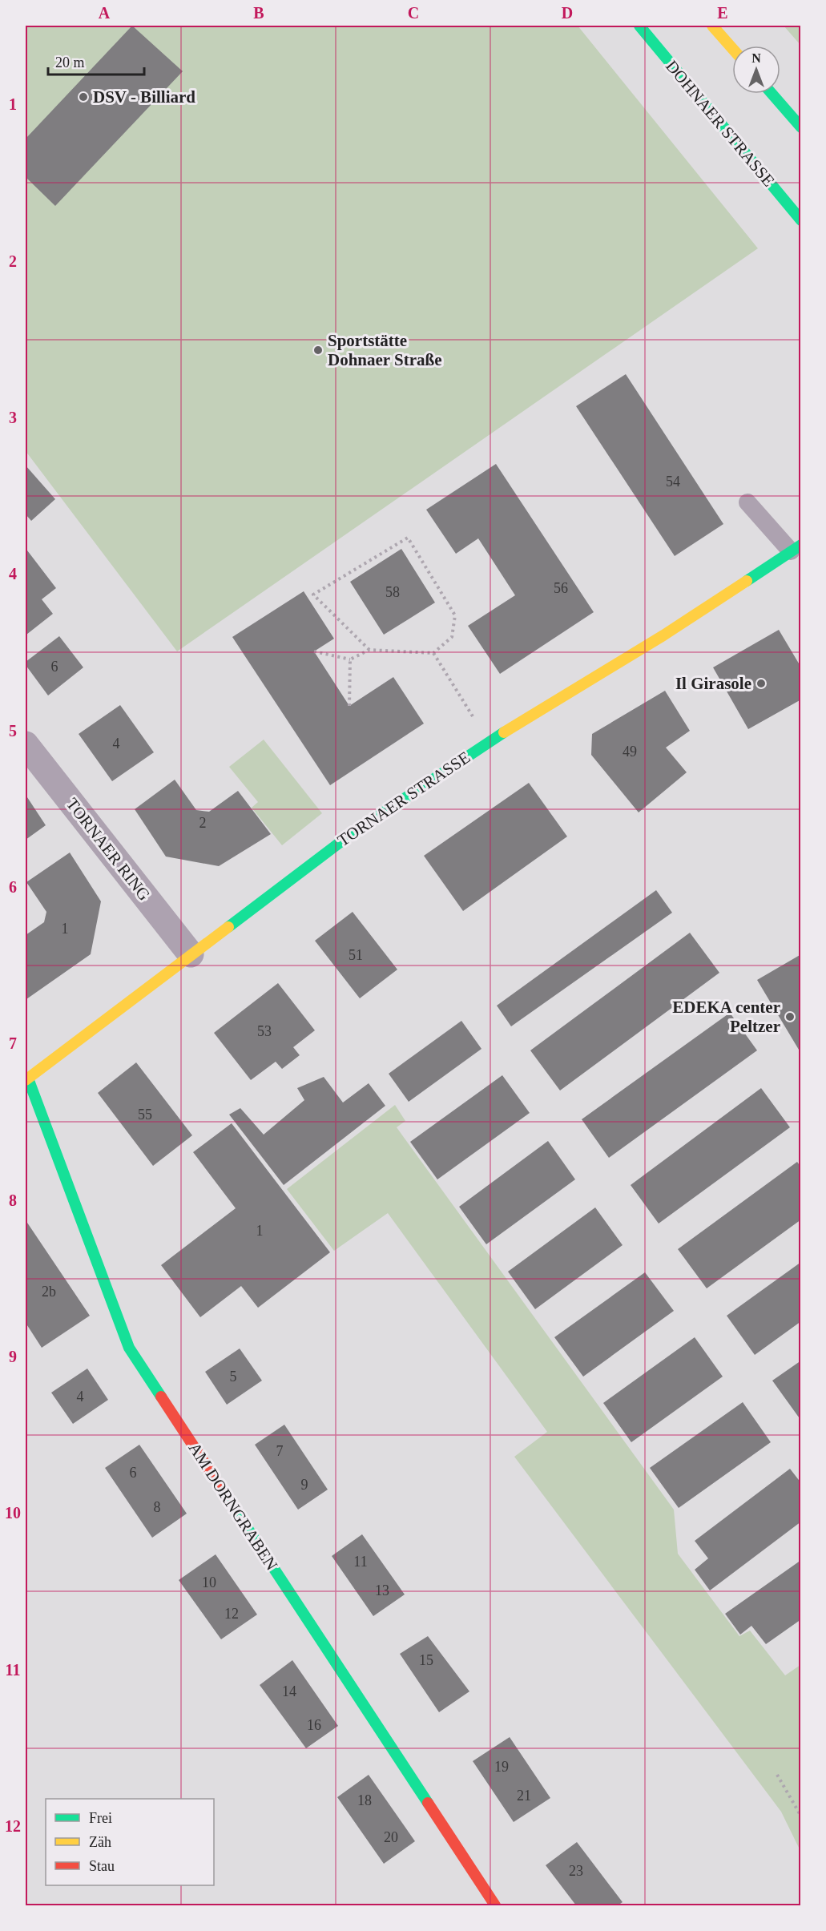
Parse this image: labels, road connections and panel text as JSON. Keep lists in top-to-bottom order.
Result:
{
  "streets": {
    "street": [
      "DOHNAER STRASSE",
      "TORNAER STRASSE",
      "TORNAER RING",
      "AM DORNGRABEN"
    ]
  },
  "crossings": [
    ["TORNAER STRASSE", "TORNAER RING"],
    ["TORNAER STRASSE", "AM DORNGRABEN"]
  ],
  "places": [
    "DSV - Billiard",
    "Sportstätte Dohnaer Straße",
    "Il Girasole",
    "EDEKA center Peltzer"
  ],
  "house_numbers": [
    "54",
    "56",
    "58",
    "6",
    "4",
    "49",
    "2",
    "1",
    "51",
    "53",
    "55",
    "1",
    "2b",
    "5",
    "4",
    "7",
    "6",
    "9",
    "8",
    "11",
    "10",
    "13",
    "12",
    "15",
    "14",
    "16",
    "19",
    "21",
    "18",
    "20",
    "23"
  ],
  "legend": ["Frei", "Zäh", "Stau"],
  "scale_bar": "20 m",
  "north": "top",
  "grid": {
    "columns": [
      "A",
      "B",
      "C",
      "D",
      "E"
    ],
    "rows": [
      "1",
      "2",
      "3",
      "4",
      "5",
      "6",
      "7",
      "8",
      "9",
      "10",
      "11",
      "12"
    ]
  }
}
